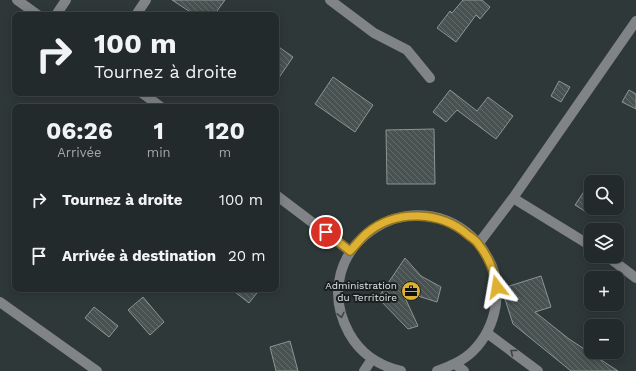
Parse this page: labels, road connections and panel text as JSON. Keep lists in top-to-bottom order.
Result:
{
  "places": {
    "office": ["Administration du Territoire"]
  },
  "page": {
    "turn": ["100 m", "Tournez à droite"],
    "eta": [
      "06:26",
      "Arrivée",
      "1",
      "min",
      "120",
      "m"
    ],
    "list": [
      {
        "name": "Tournez à droite",
        "value": "100 m"
      },
      {
        "name": "Arrivée à destination",
        "value": "20 m"
      }
    ],
    "map_buttons": ["+", "−"]
  }
}
